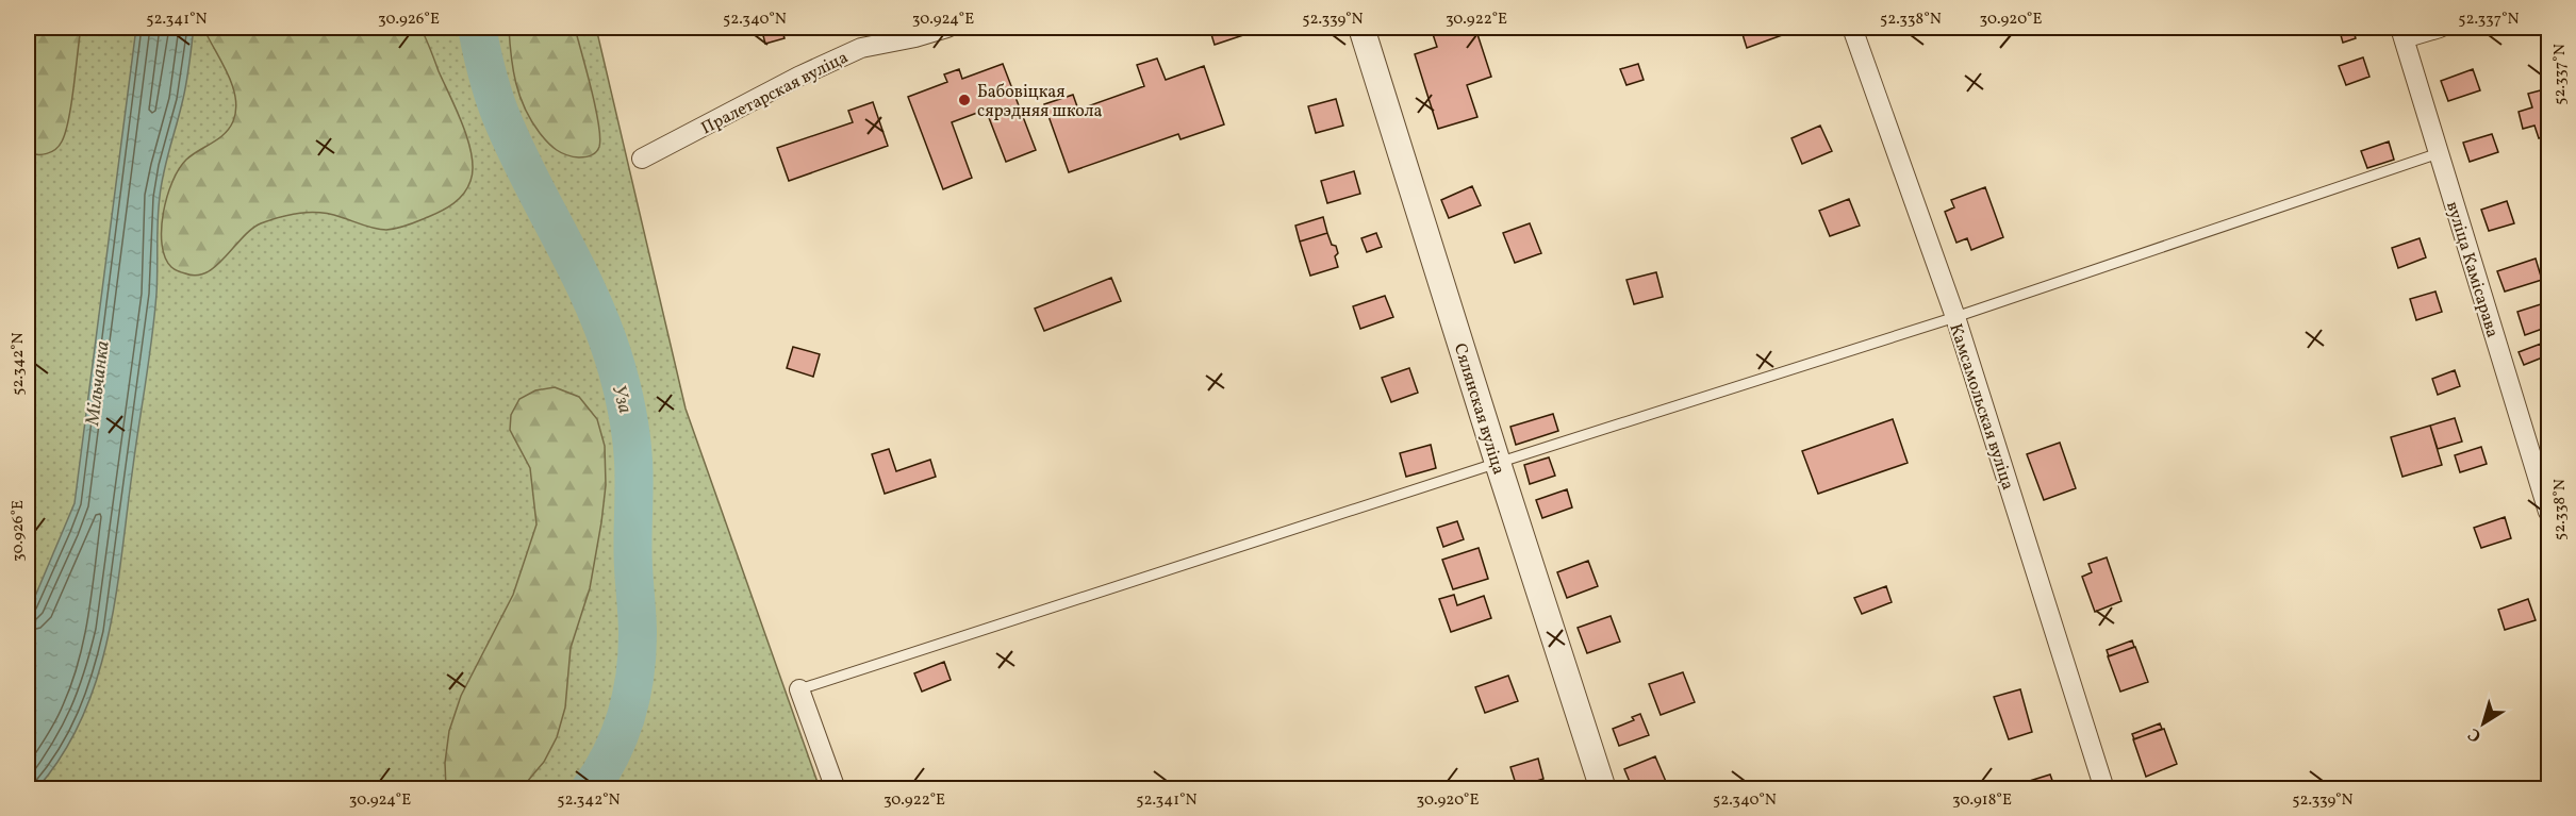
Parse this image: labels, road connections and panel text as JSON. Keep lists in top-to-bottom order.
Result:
{
  "streets": {
    "street": [
      "Пралетарская вуліца",
      "вуліца Камісарава",
      "Камсамольская вуліца",
      "Сялянская вуліца"
    ]
  },
  "water": ["Мільчанка", "Уза"],
  "places": ["Бабовіцкая сярэдняя школа"],
  "north": "bottom left",
  "coordinates": [
    "52.341°N",
    "30.926°E",
    "52.340°N",
    "30.924°E",
    "52.339°N",
    "30.922°E",
    "52.338°N",
    "30.920°E",
    "52.337°N",
    "52.342°N",
    "30.918°E"
  ]
}
